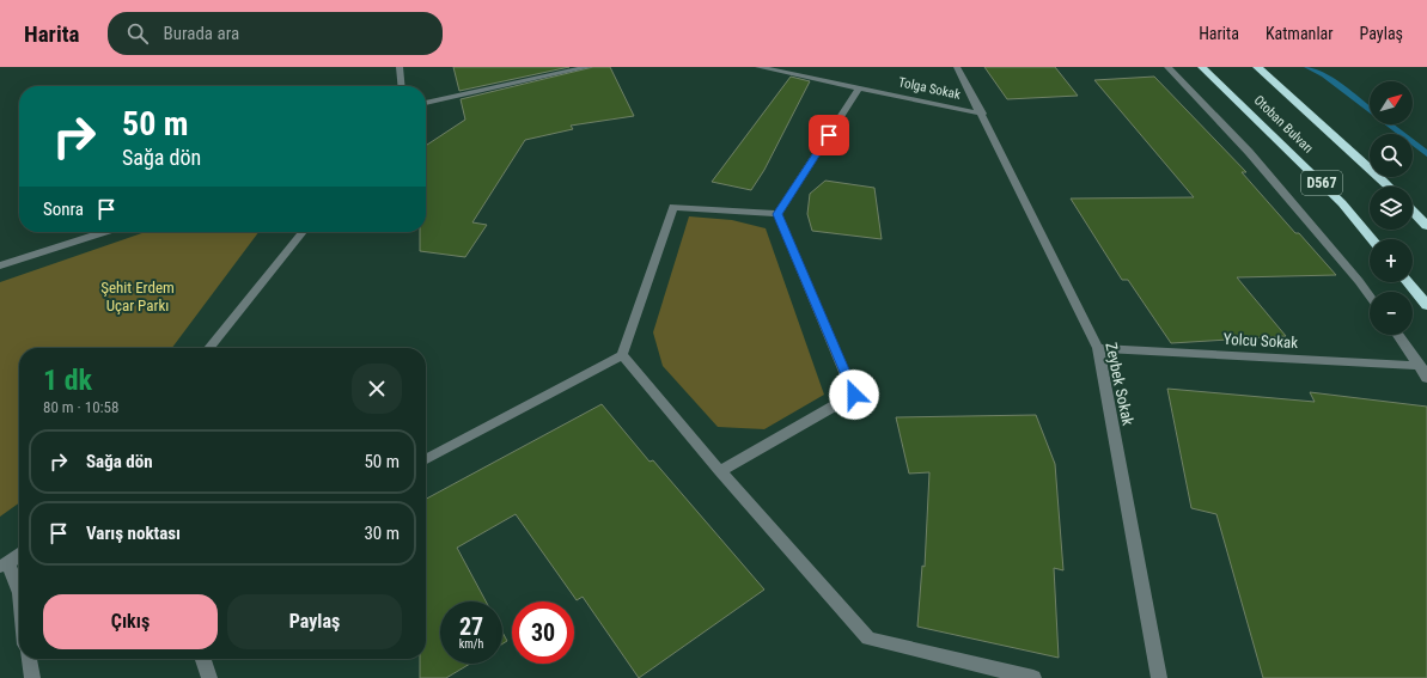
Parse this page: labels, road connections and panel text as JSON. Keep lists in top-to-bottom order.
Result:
{
  "streets": {
    "highway": ["Otoban Bulvarı", "D567"],
    "street": ["Tolga Sokak", "Yolcu Sokak", "Zeybek Sokak"]
  },
  "crossings": [
    ["Tolga Sokak", "Zeybek Sokak"],
    ["Yolcu Sokak", "Zeybek Sokak"]
  ],
  "parks": ["Şehit Erdem Uçar Parkı"],
  "north": "top right",
  "page": {
    "header": "Harita",
    "search": "Burada ara",
    "nav": ["Harita", "Katmanlar", "Paylaş"],
    "map_buttons": ["+", "−"],
    "turn": ["50 m", "Sağa dön"],
    "then": "Sonra",
    "heading": ["1 dk", "80 m · 10:58"],
    "list": [
      {
        "name": "Sağa dön",
        "value": "50 m"
      },
      {
        "name": "Varış noktası",
        "value": "30 m"
      }
    ],
    "buttons": ["Çıkış", "Paylaş"],
    "speed": "27 km/h",
    "limit": "30"
  }
}
